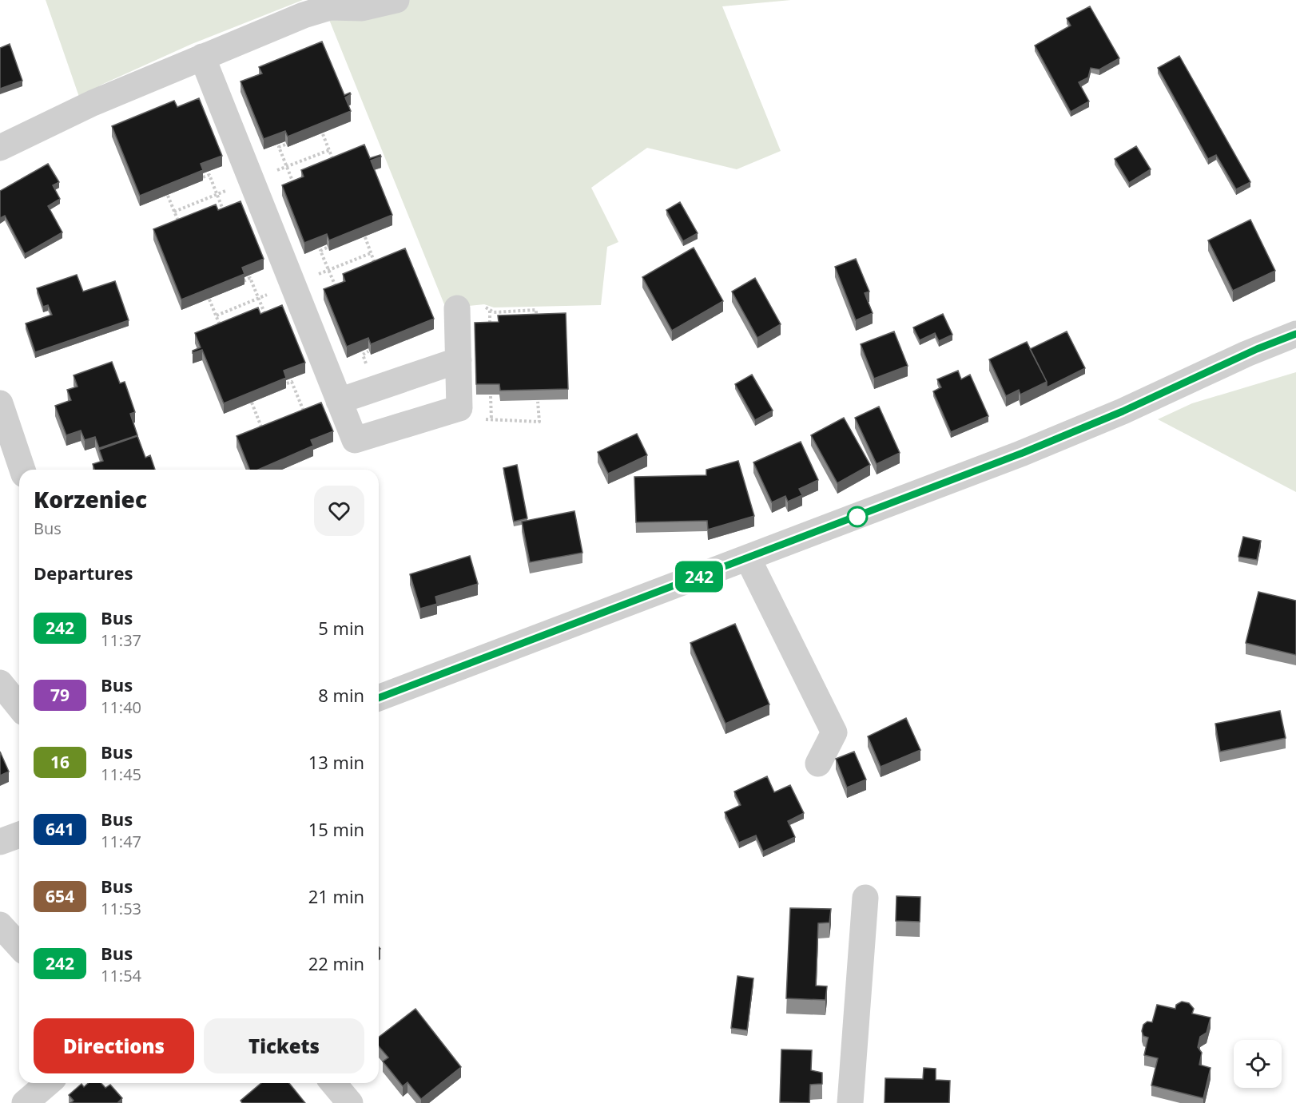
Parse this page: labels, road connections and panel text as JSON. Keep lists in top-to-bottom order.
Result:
{
  "lines": ["bus line 242"],
  "page": {
    "on_map": "242",
    "heading": [
      ["Korzeniec", "Bus"],
      "Departures"
    ],
    "list": [
      {
        "mark": "242",
        "name": "Bus",
        "note": "11:37",
        "value": "5 min"
      },
      {
        "mark": "79",
        "name": "Bus",
        "note": "11:40",
        "value": "8 min"
      },
      {
        "mark": "16",
        "name": "Bus",
        "note": "11:45",
        "value": "13 min"
      },
      {
        "mark": "641",
        "name": "Bus",
        "note": "11:47",
        "value": "15 min"
      },
      {
        "mark": "654",
        "name": "Bus",
        "note": "11:53",
        "value": "21 min"
      },
      {
        "mark": "242",
        "name": "Bus",
        "note": "11:54",
        "value": "22 min"
      }
    ],
    "buttons": ["Directions", "Tickets"]
  }
}
